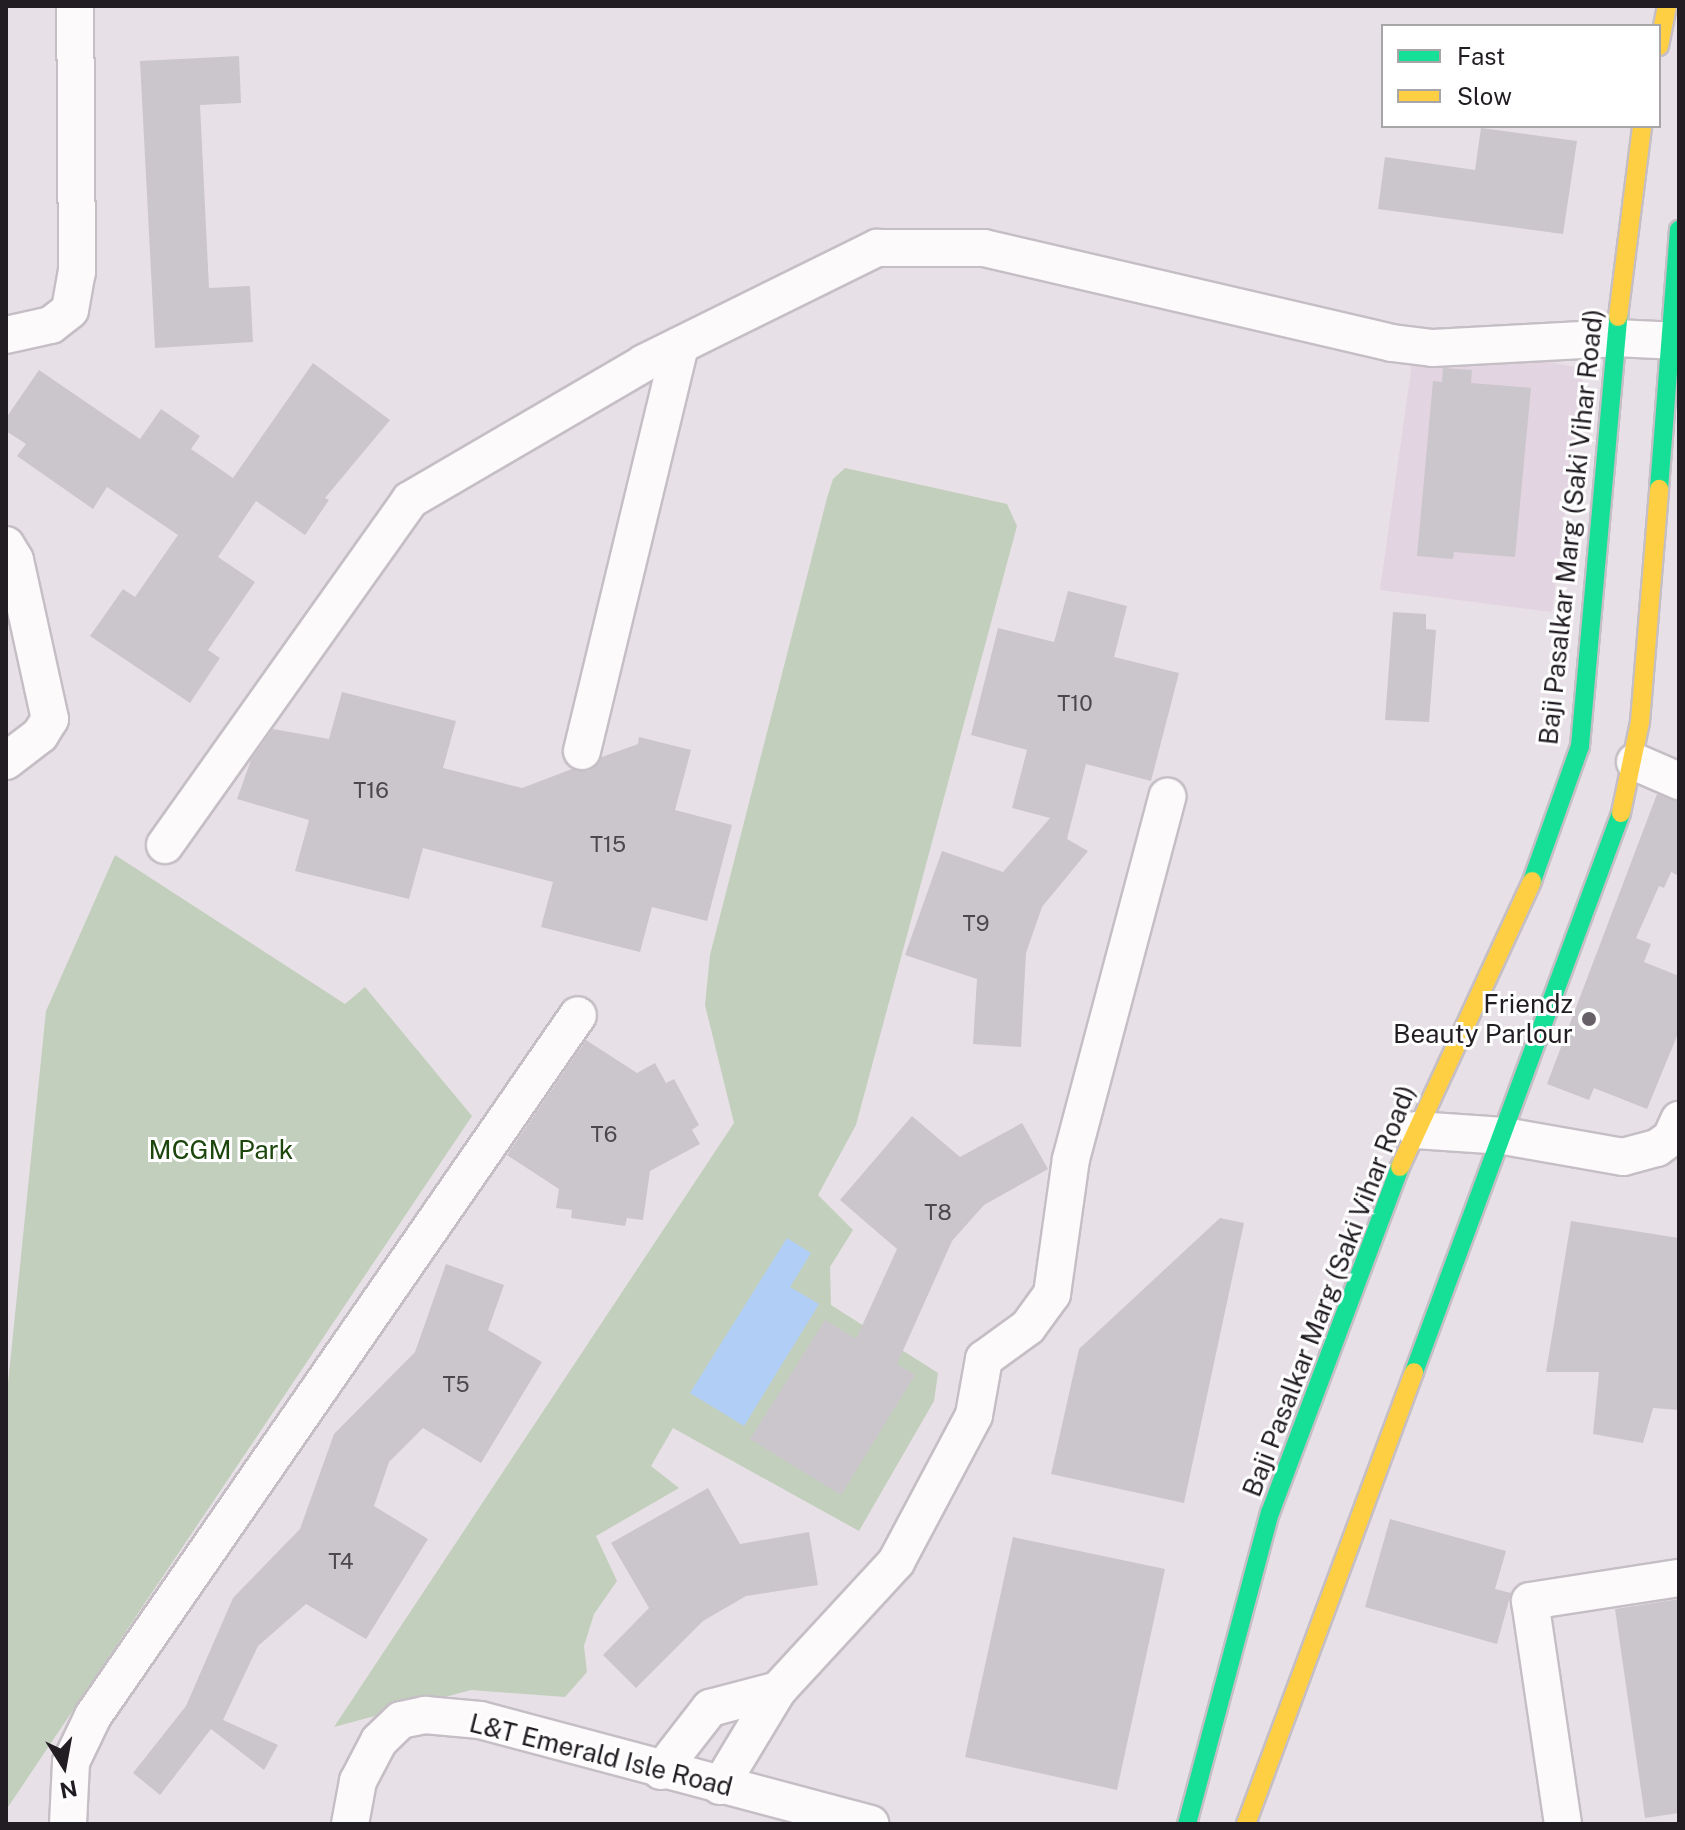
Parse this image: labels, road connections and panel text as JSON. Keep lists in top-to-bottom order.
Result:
{
  "streets": {
    "main road": ["Baji Pasalkar Marg (Saki Vihar Road)"],
    "street": ["L&T Emerald Isle Road"]
  },
  "parks": ["MCGM Park"],
  "places": ["Friendz Beauty Parlour"],
  "house_numbers": [
    "T10",
    "T16",
    "T15",
    "T9",
    "T6",
    "T8",
    "T5",
    "T4"
  ],
  "legend": ["Fast", "Slow"],
  "north": "bottom"
}
